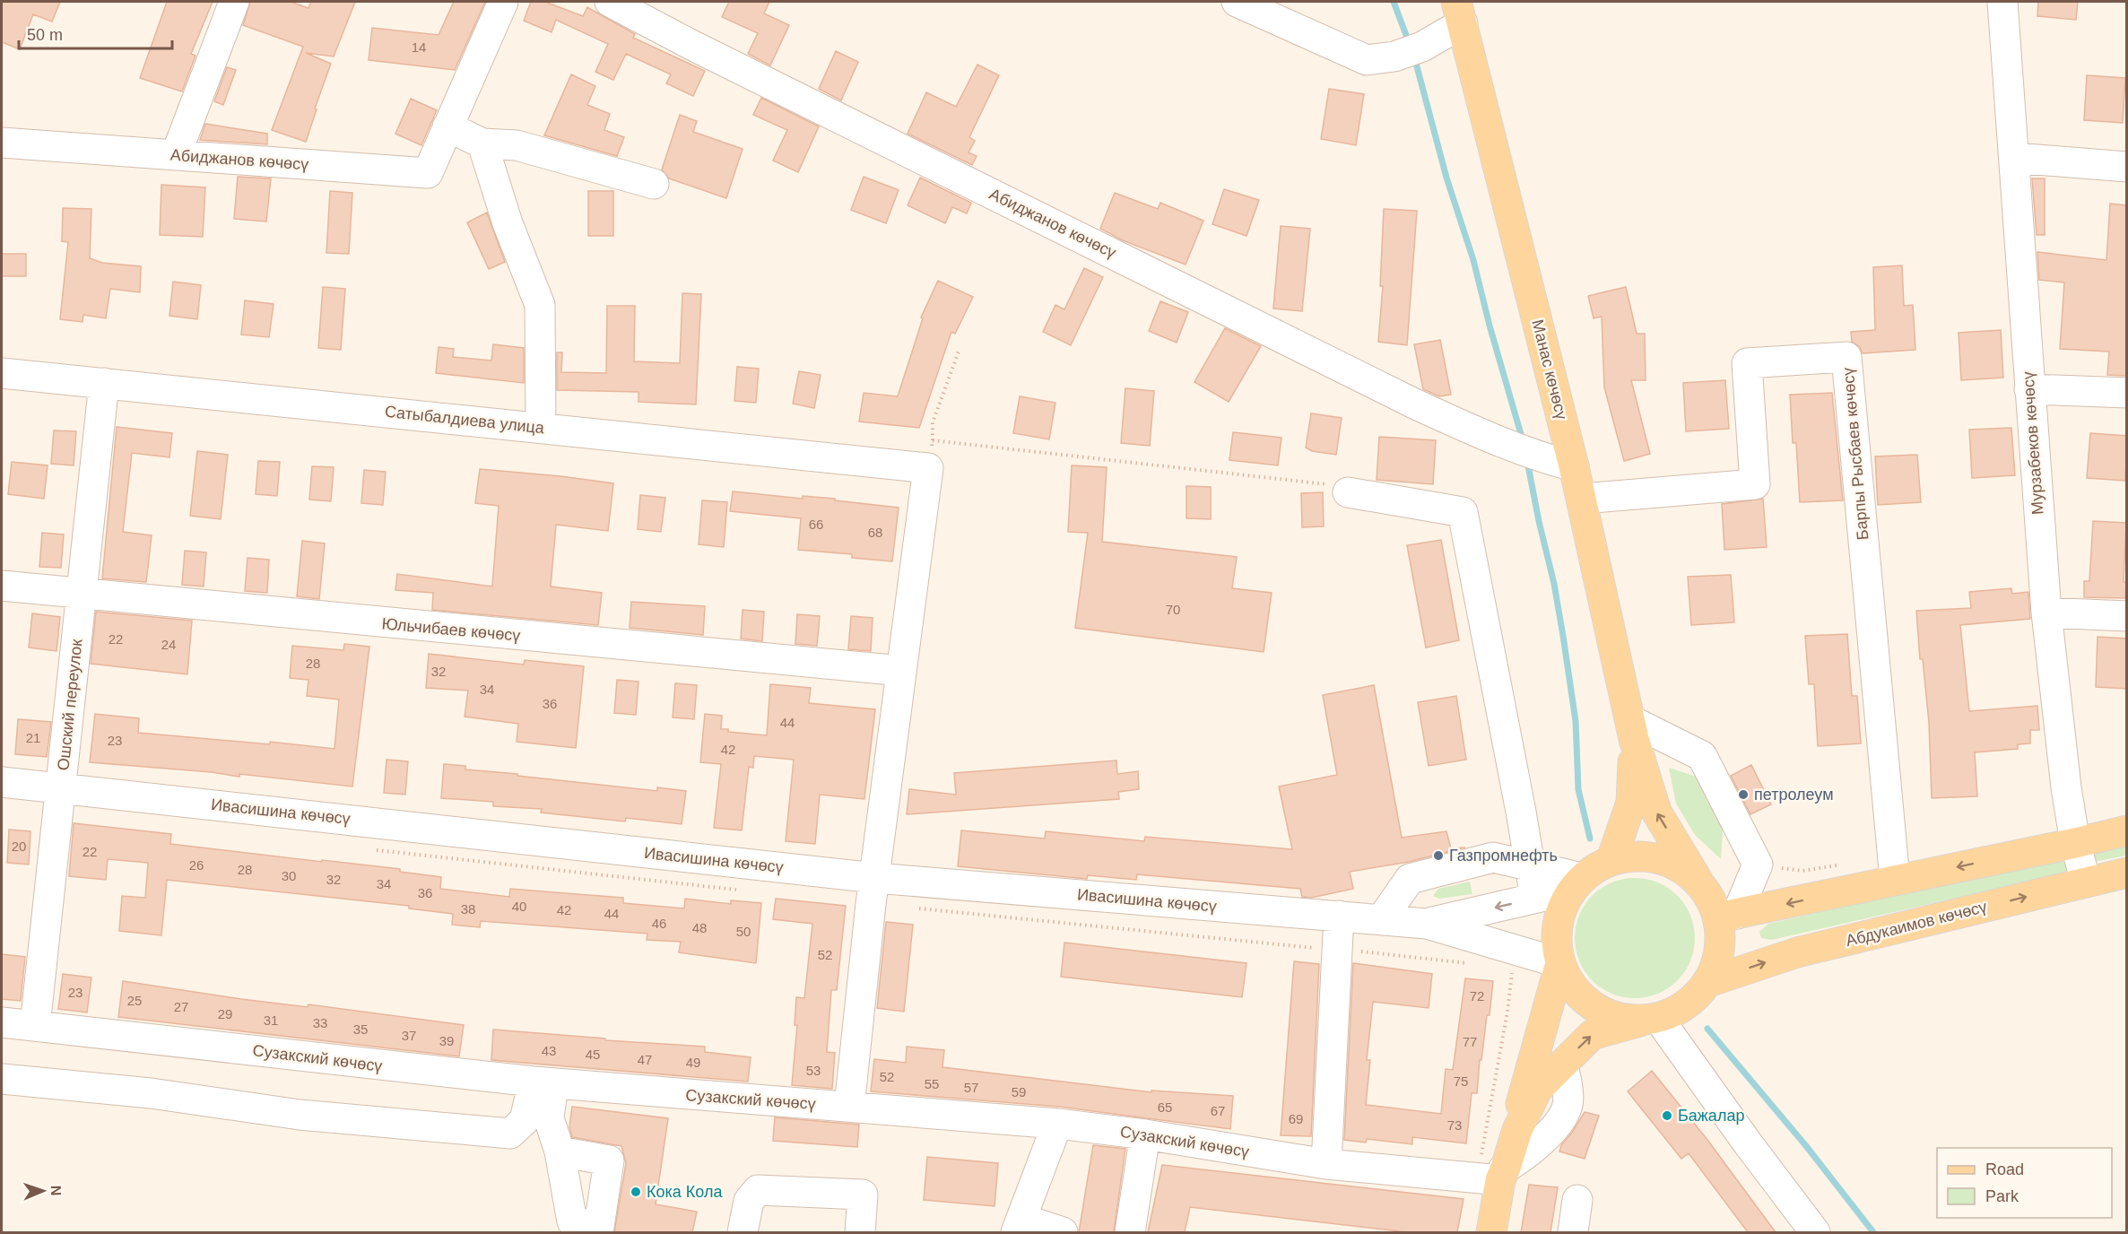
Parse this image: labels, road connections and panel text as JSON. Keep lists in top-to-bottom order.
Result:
{
  "streets": {
    "main road": ["Манас көчөсү", "Абдукаимов көчөсү"],
    "street": [
      "Абиджанов көчөсү",
      "Сатыбалдиева улица",
      "Мурзабеков көчөсү",
      "Барпы Рысбаев көчөсү",
      "Юльчибаев көчөсү",
      "Ошский переулок",
      "Ивасишина көчөсү",
      "Сузакский көчөсү"
    ]
  },
  "crossings": [
    ["Абиджанов көчөсү", "Манас көчөсү"],
    ["Манас көчөсү", "Барпы Рысбаев көчөсү"],
    ["Сатыбалдиева улица", "Ошский переулок"],
    ["Мурзабеков көчөсү", "Абдукаимов көчөсү"],
    ["Юльчибаев көчөсү", "Ошский переулок"],
    ["Ошский переулок", "Ивасишина көчөсү"],
    ["Ошский переулок", "Сузакский көчөсү"]
  ],
  "places": [
    "петролеум",
    "Газпромнефть",
    "Бажалар",
    "Кока Кола"
  ],
  "house_numbers": [
    "14",
    "66",
    "68",
    "70",
    "22",
    "24",
    "28",
    "32",
    "34",
    "36",
    "44",
    "21",
    "23",
    "42",
    "20",
    "22",
    "26",
    "28",
    "30",
    "32",
    "34",
    "36",
    "40",
    "38",
    "42",
    "44",
    "46",
    "48",
    "50",
    "52",
    "23",
    "72",
    "25",
    "27",
    "29",
    "31",
    "33",
    "35",
    "37",
    "39",
    "77",
    "43",
    "45",
    "47",
    "49",
    "53",
    "52",
    "75",
    "55",
    "57",
    "59",
    "65",
    "67",
    "69",
    "73"
  ],
  "legend": ["Road", "Park"],
  "scale_bar": "50 m",
  "north": "right"
}
